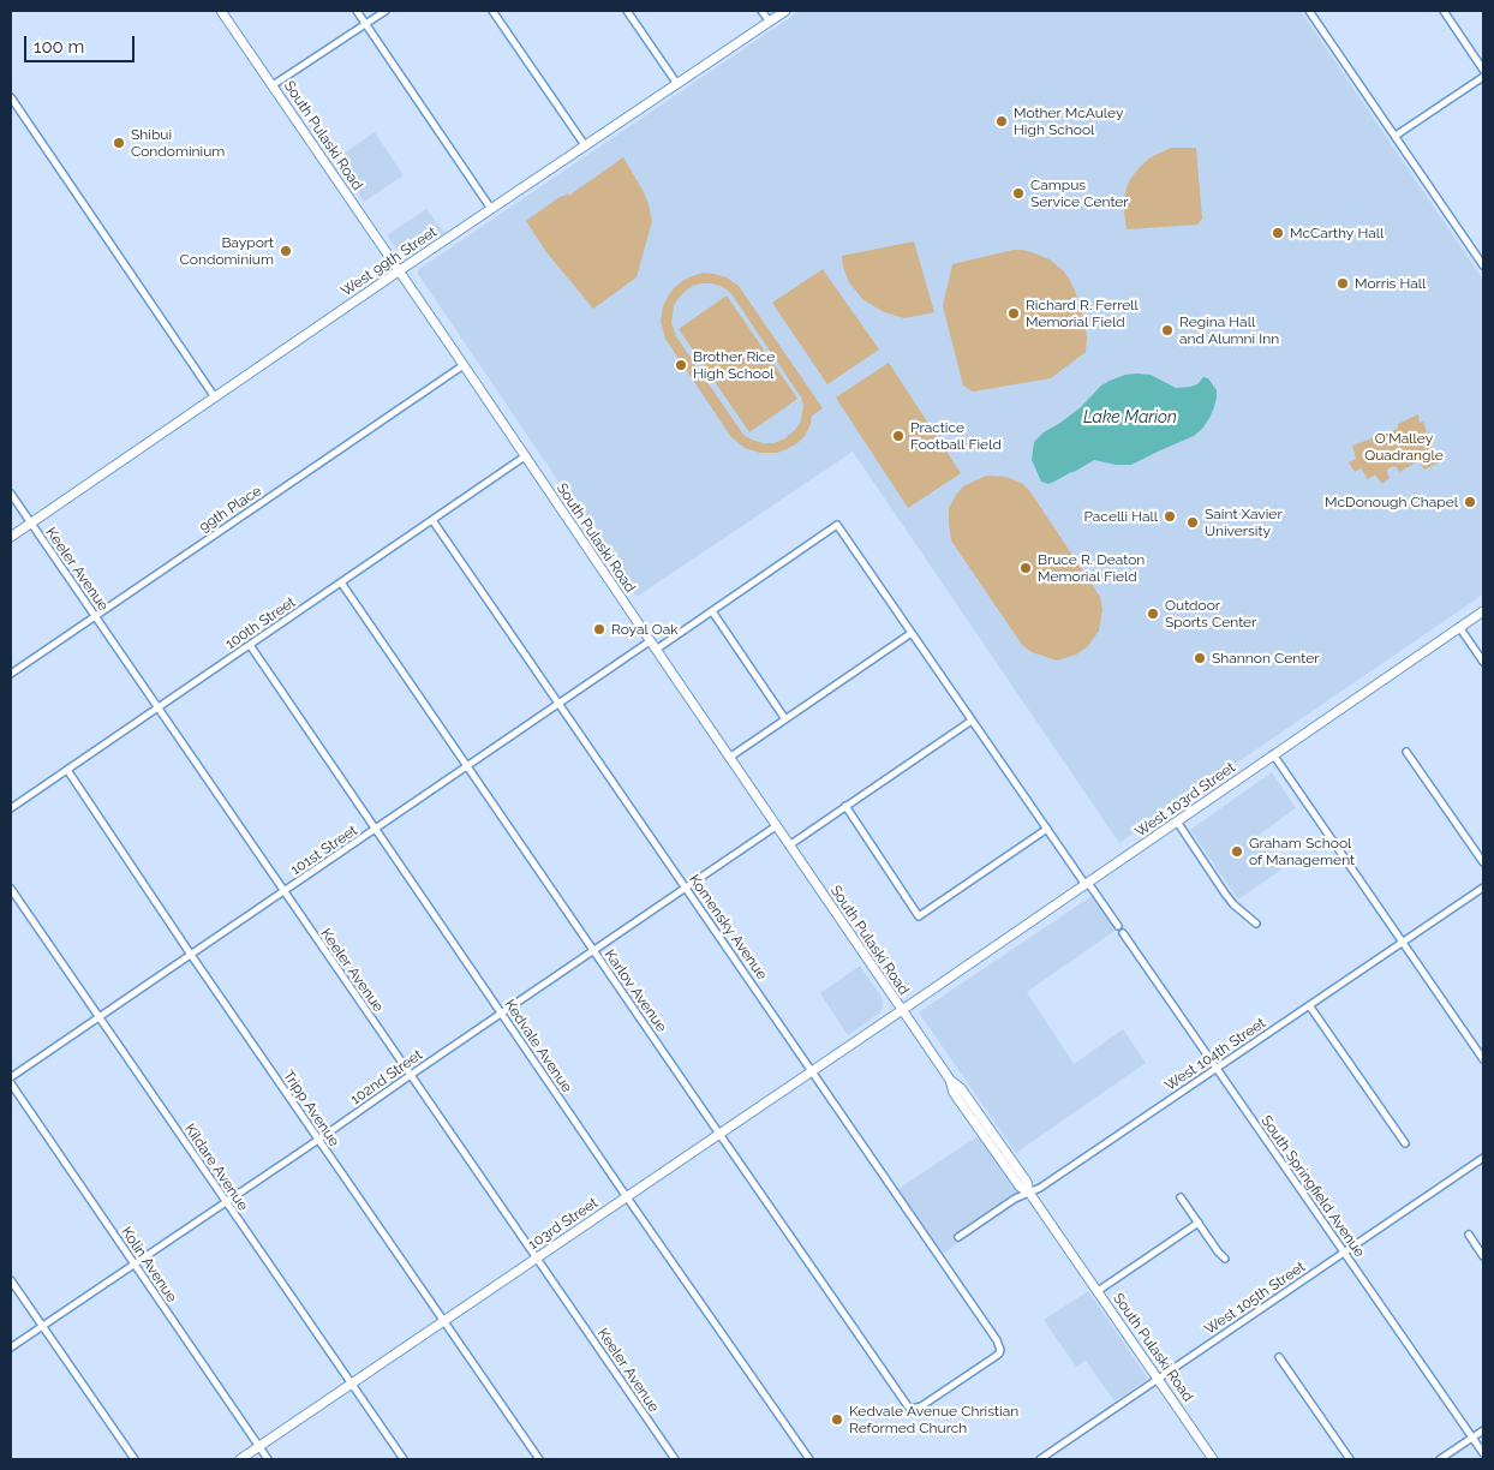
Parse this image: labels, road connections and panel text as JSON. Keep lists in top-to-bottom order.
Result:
{
  "streets": {
    "main road": [
      "South Pulaski Road",
      "West 99th Street",
      "West 103rd Street",
      "103rd Street"
    ],
    "street": [
      "99th Place",
      "Keeler Avenue",
      "100th Street",
      "101st Street",
      "Komensky Avenue",
      "Karlov Avenue",
      "Kedvale Avenue",
      "West 104th Street",
      "102nd Street",
      "Tripp Avenue",
      "Kildare Avenue",
      "South Springfield Avenue",
      "Kolin Avenue",
      "West 105th Street"
    ]
  },
  "crossings": [
    ["South Pulaski Road", "West 99th Street"],
    ["South Pulaski Road", "99th Place"],
    ["South Pulaski Road", "100th Street"],
    ["South Pulaski Road", "West 103rd Street"],
    ["South Pulaski Road", "101st Street"],
    ["South Pulaski Road", "West 104th Street"],
    ["South Pulaski Road", "102nd Street"],
    ["South Pulaski Road", "103rd Street"],
    ["South Pulaski Road", "West 105th Street"],
    ["West 99th Street", "Keeler Avenue"],
    ["99th Place", "Keeler Avenue"],
    ["Keeler Avenue", "100th Street"],
    ["Keeler Avenue", "101st Street"],
    ["Keeler Avenue", "102nd Street"],
    ["Keeler Avenue", "103rd Street"],
    ["100th Street", "Komensky Avenue"],
    ["100th Street", "Karlov Avenue"],
    ["100th Street", "Kedvale Avenue"],
    ["100th Street", "Tripp Avenue"],
    ["West 103rd Street", "103rd Street"],
    ["101st Street", "Komensky Avenue"],
    ["101st Street", "Karlov Avenue"],
    ["101st Street", "Kedvale Avenue"],
    ["101st Street", "Tripp Avenue"],
    ["101st Street", "Kildare Avenue"],
    ["Komensky Avenue", "Karlov Avenue"],
    ["Komensky Avenue", "102nd Street"],
    ["Komensky Avenue", "103rd Street"],
    ["Karlov Avenue", "102nd Street"],
    ["Karlov Avenue", "103rd Street"],
    ["Kedvale Avenue", "102nd Street"],
    ["Kedvale Avenue", "103rd Street"],
    ["West 104th Street", "South Springfield Avenue"],
    ["102nd Street", "Tripp Avenue"],
    ["102nd Street", "Kildare Avenue"],
    ["102nd Street", "Kolin Avenue"],
    ["Tripp Avenue", "103rd Street"],
    ["Kildare Avenue", "103rd Street"],
    ["South Springfield Avenue", "West 105th Street"],
    ["103rd Street", "Kolin Avenue"]
  ],
  "water": ["Lake Marion"],
  "parks": ["O'Malley Quadrangle"],
  "places": [
    "Mother McAuley High School",
    "Shibui Condominium",
    "Campus Service Center",
    "McCarthy Hall",
    "Bayport Condominium",
    "Morris Hall",
    "Richard R. Ferrell Memorial Field",
    "Regina Hall and Alumni Inn",
    "Brother Rice High School",
    "Practice Football Field",
    "McDonough Chapel",
    "Pacelli Hall",
    "Saint Xavier University",
    "Bruce R. Deaton Memorial Field",
    "Outdoor Sports Center",
    "Royal Oak",
    "Shannon Center",
    "Graham School of Management",
    "Kedvale Avenue Christian Reformed Church"
  ],
  "scale_bar": "100 m"
}
